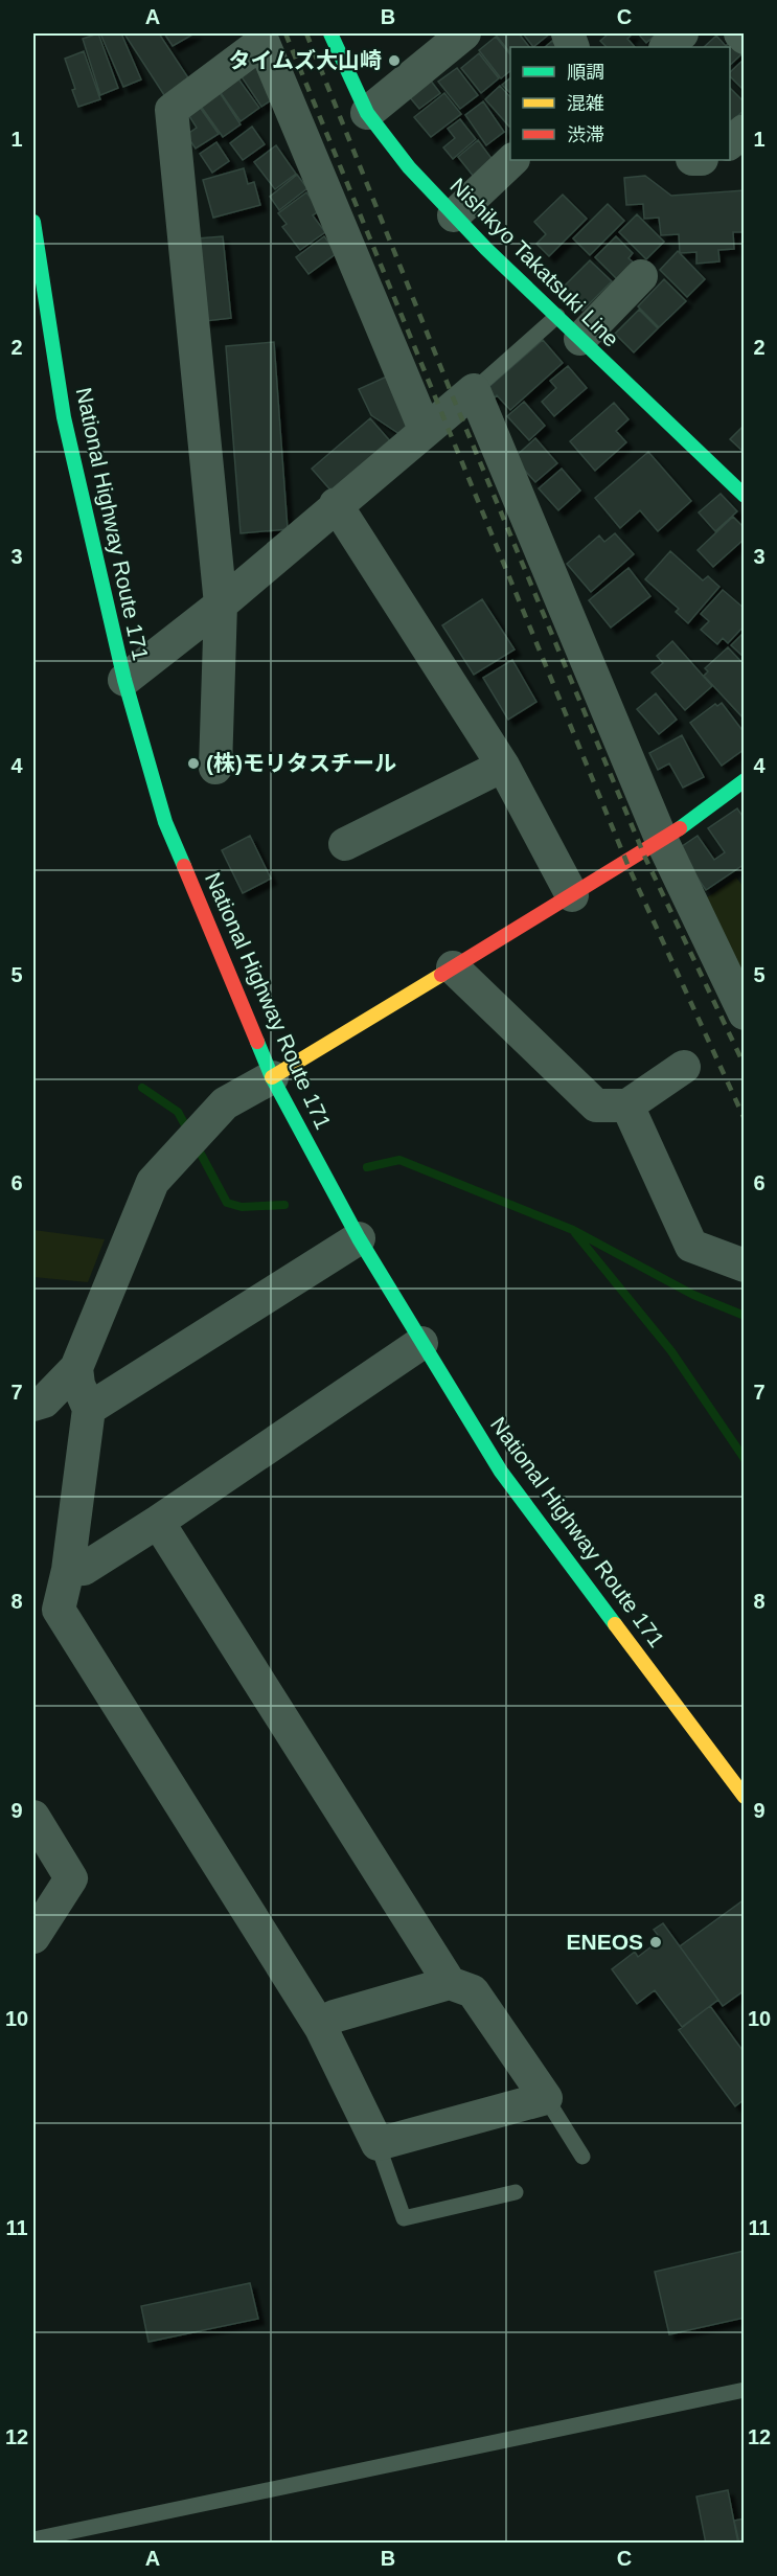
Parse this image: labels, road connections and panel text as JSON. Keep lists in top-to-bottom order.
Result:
{
  "streets": {
    "main road": ["Nishikyo Takatsuki Line", "National Highway Route 171"]
  },
  "places": ["タイムズ大山崎", "(株)モリタスチール", "ENEOS"],
  "legend": ["順調", "混雑", "渋滞"],
  "grid": {
    "columns": ["A", "B", "C"],
    "rows": [
      "1",
      "2",
      "3",
      "4",
      "5",
      "6",
      "7",
      "8",
      "9",
      "10",
      "11",
      "12"
    ]
  }
}
